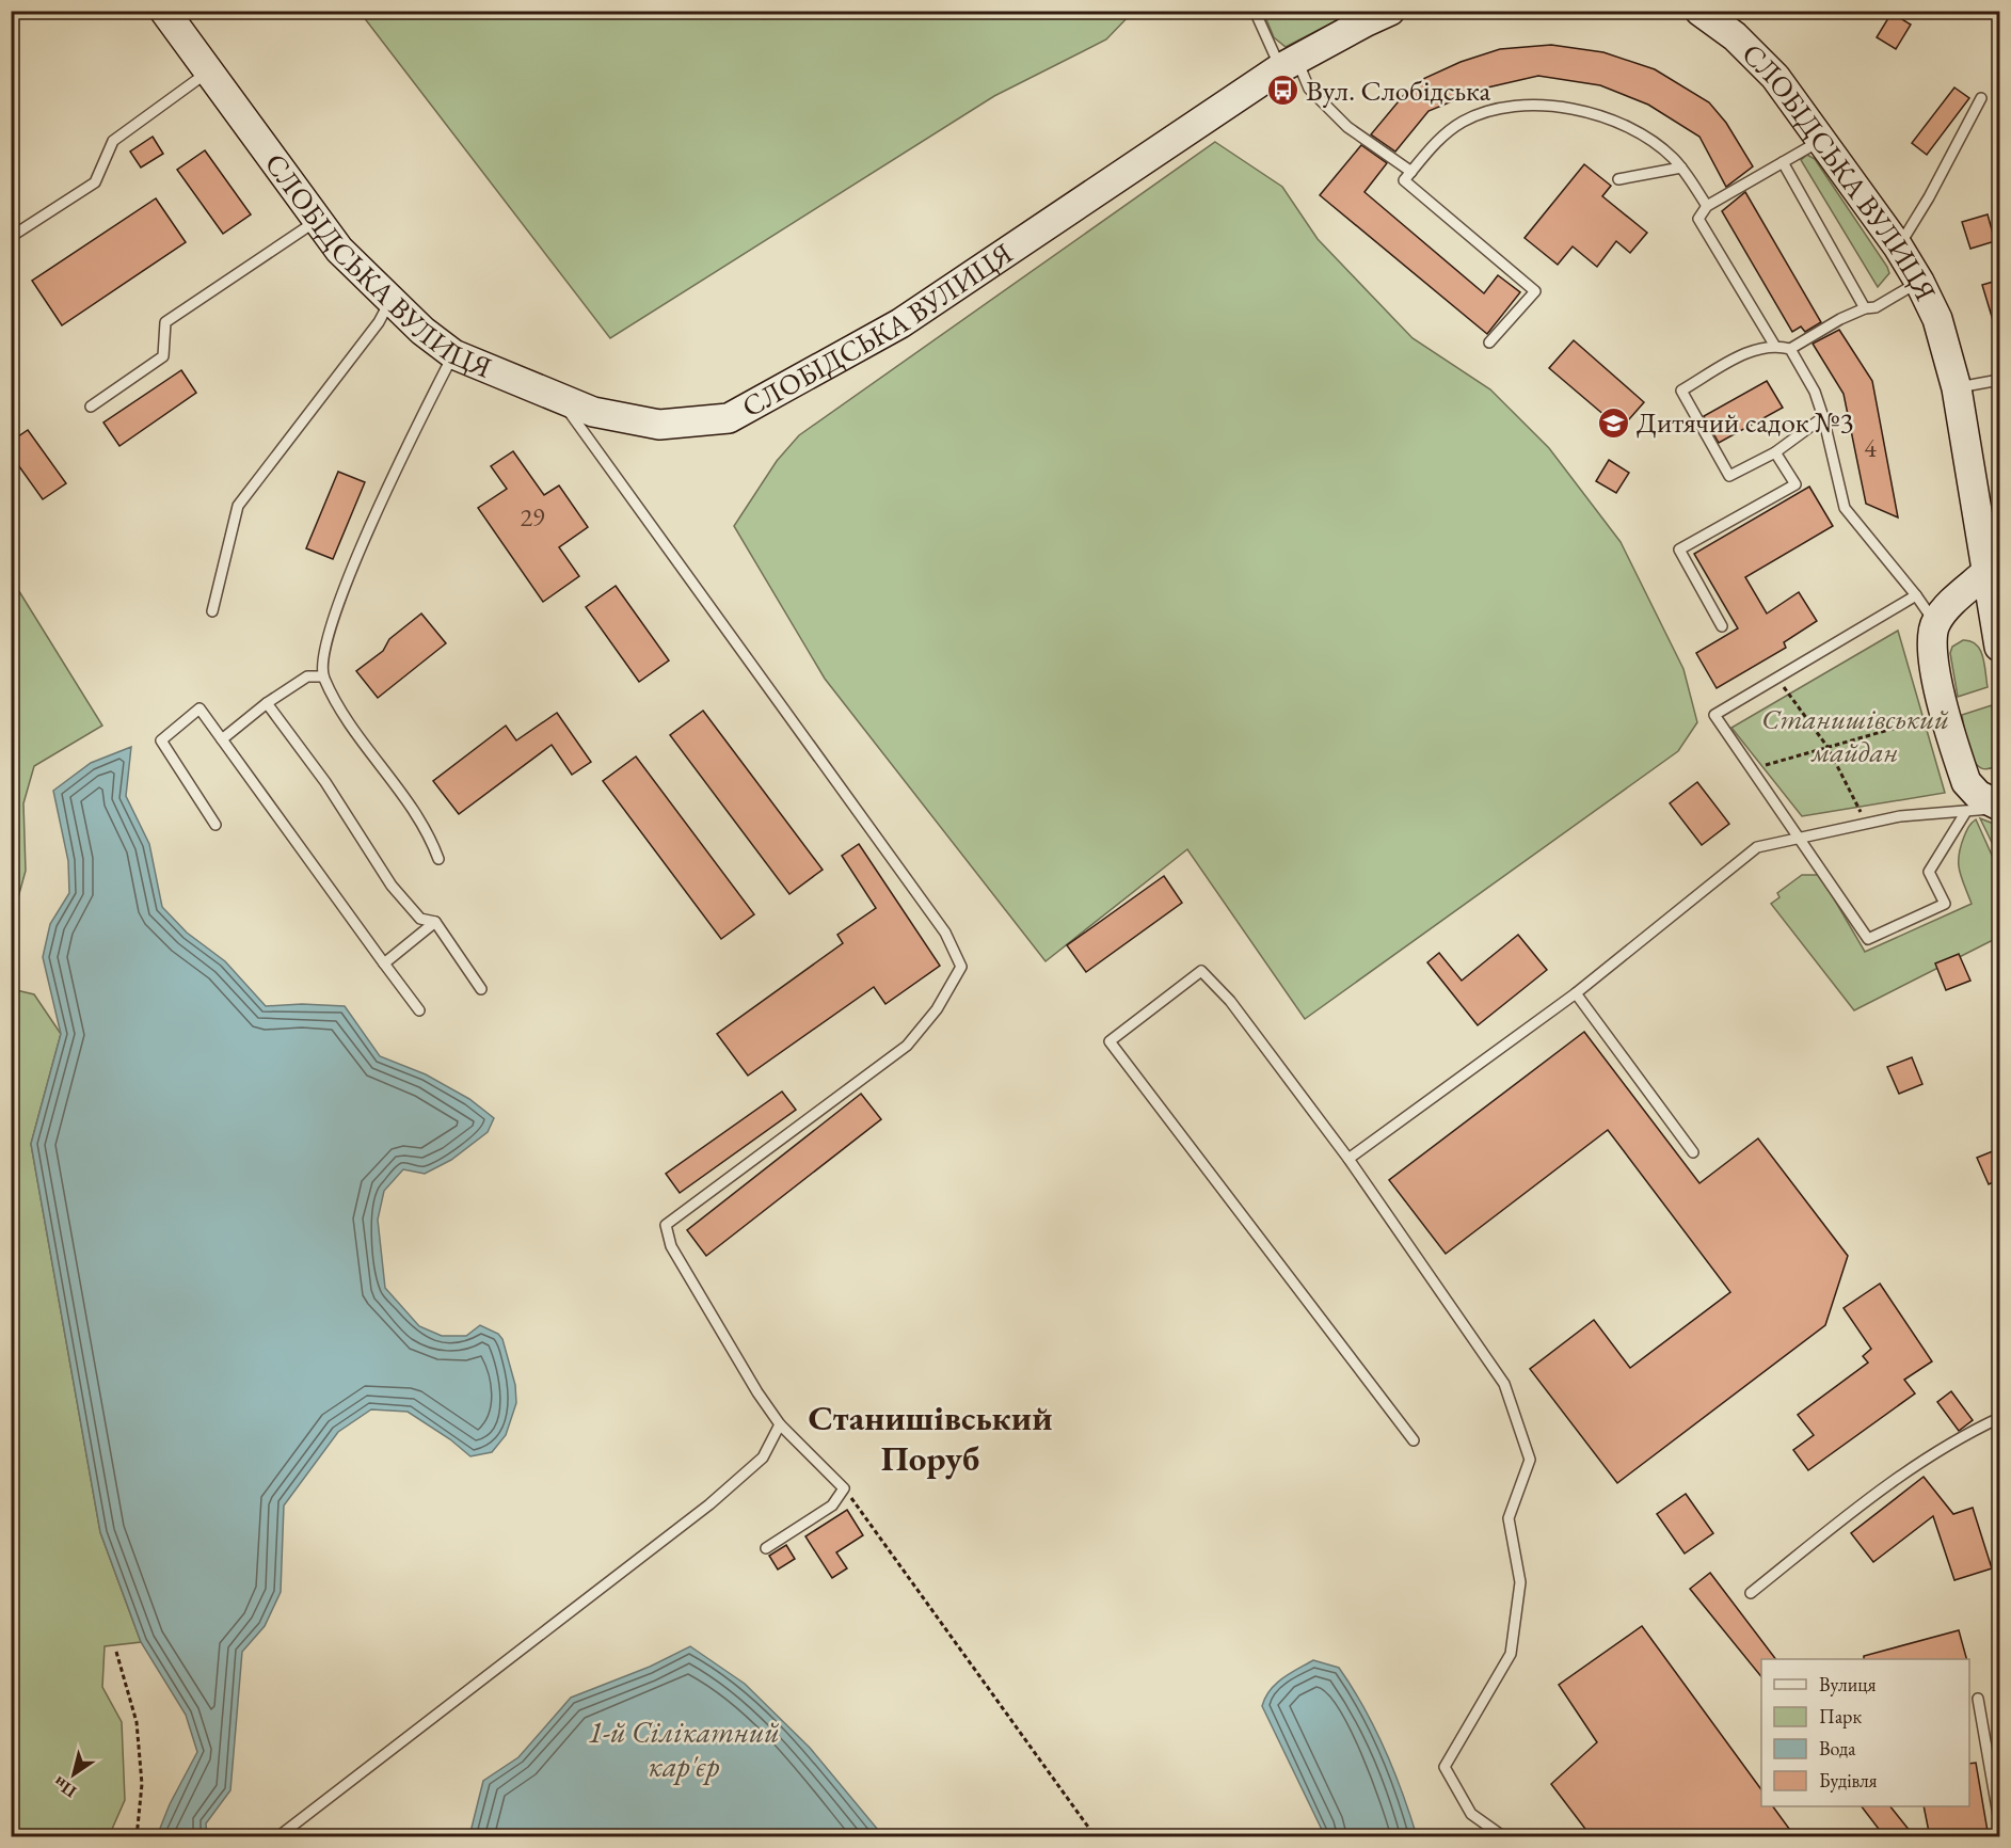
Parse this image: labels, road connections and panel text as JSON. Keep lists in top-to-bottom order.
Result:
{
  "streets": {
    "street": ["СЛОБІДСЬКА ВУЛИЦЯ"]
  },
  "districts": ["Станишівський Поруб"],
  "water": ["1-й Сілікатний кар'єр"],
  "parks": ["Станишівський майдан"],
  "places": {
    "bus stop": ["Вул. Слобідська"],
    "school or university": ["Дитячий садок №3"]
  },
  "house_numbers": ["4", "29"],
  "legend": [
    "Вулиця",
    "Парк",
    "Вода",
    "Будівля"
  ],
  "north": "bottom left"
}
